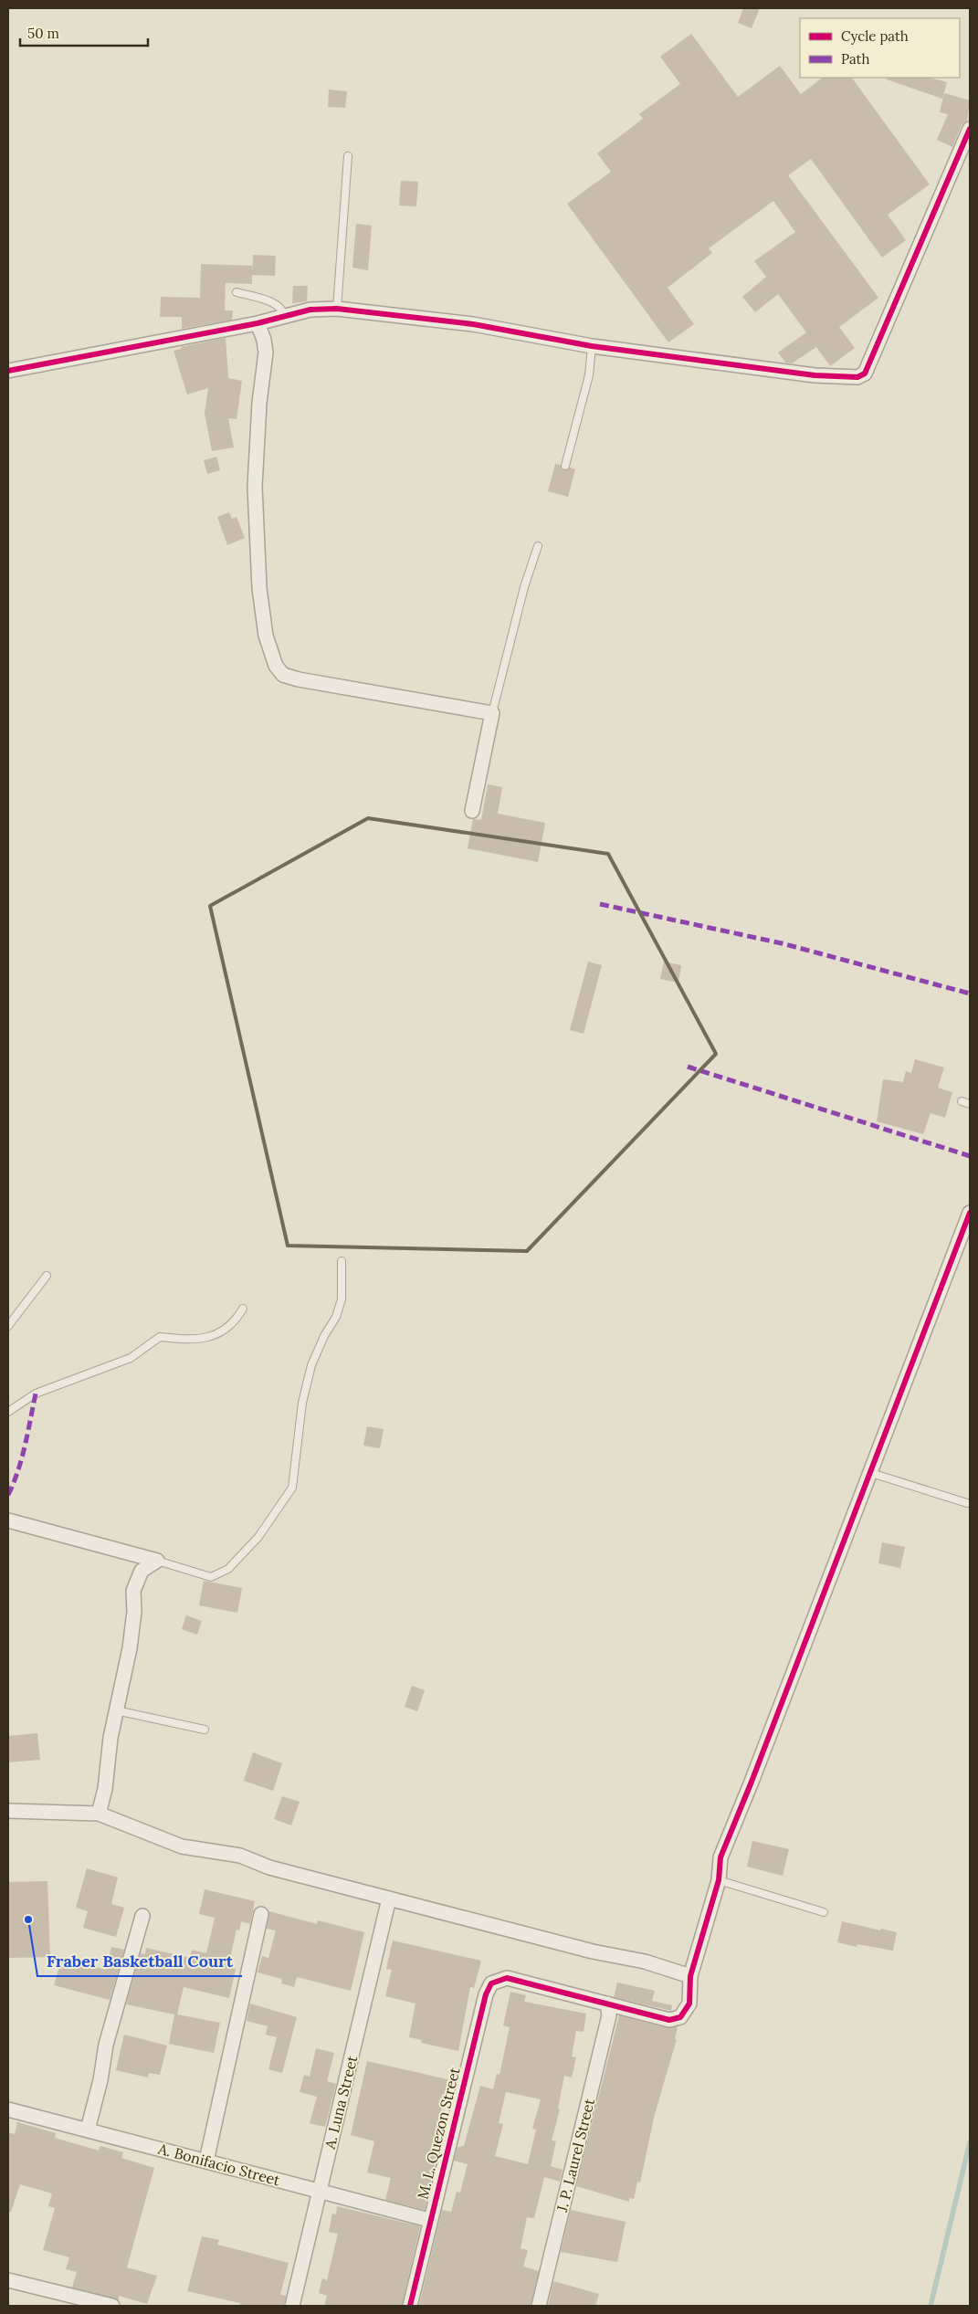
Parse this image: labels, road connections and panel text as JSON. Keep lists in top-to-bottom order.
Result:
{
  "streets": {
    "street": [
      "A. Luna Street",
      "M. L. Quezon Street",
      "J. P. Laurel Street",
      "A. Bonifacio Street"
    ]
  },
  "crossings": [
    ["A. Luna Street", "A. Bonifacio Street"],
    ["M. L. Quezon Street", "J. P. Laurel Street"],
    ["M. L. Quezon Street", "A. Bonifacio Street"]
  ],
  "places": ["Fraber Basketball Court"],
  "legend": ["Cycle path", "Path"],
  "scale_bar": "50 m"
}
